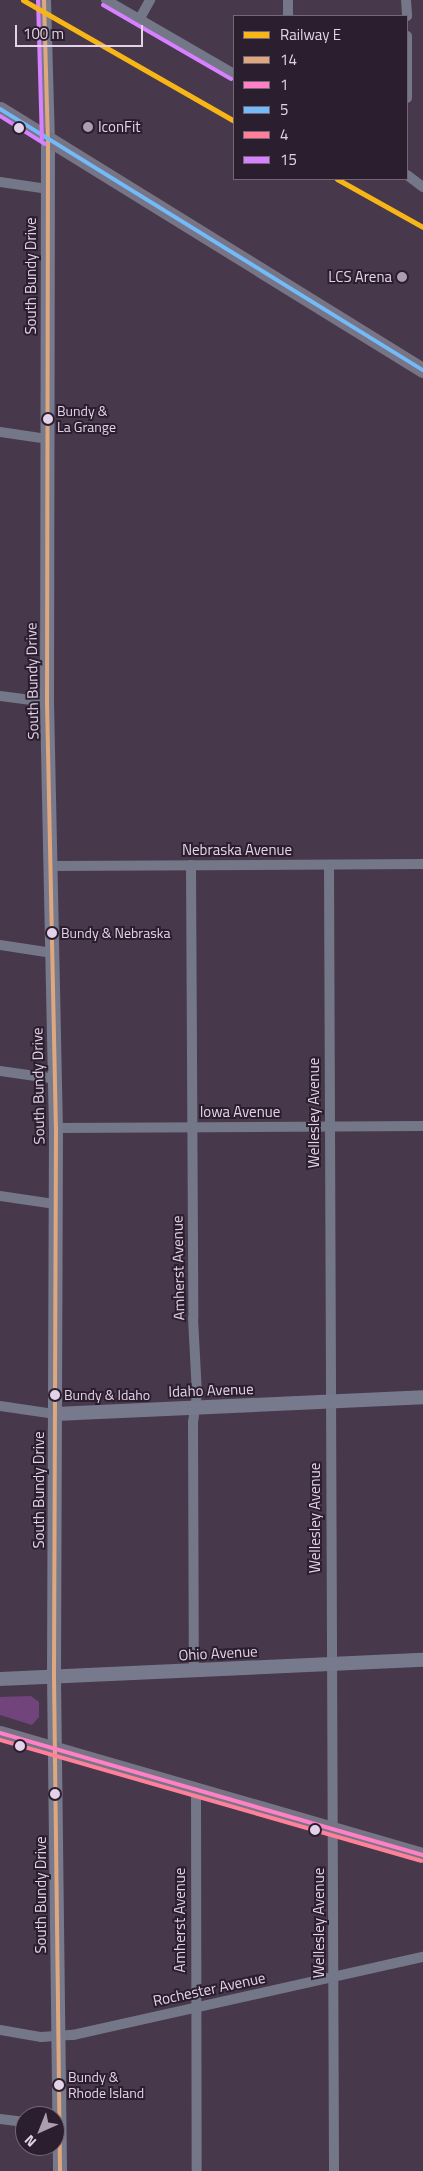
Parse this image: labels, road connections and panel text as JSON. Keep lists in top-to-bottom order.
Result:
{
  "streets": {
    "main road": ["South Bundy Drive", "Idaho Avenue", "Ohio Avenue"],
    "street": [
      "Nebraska Avenue",
      "Iowa Avenue",
      "Wellesley Avenue",
      "Amherst Avenue",
      "Rochester Avenue"
    ]
  },
  "crossings": [
    ["South Bundy Drive", "Nebraska Avenue"],
    ["South Bundy Drive", "Iowa Avenue"],
    ["South Bundy Drive", "Idaho Avenue"],
    ["South Bundy Drive", "Ohio Avenue"],
    ["South Bundy Drive", "Rochester Avenue"],
    ["Nebraska Avenue", "Wellesley Avenue"],
    ["Nebraska Avenue", "Amherst Avenue"],
    ["Iowa Avenue", "Wellesley Avenue"],
    ["Iowa Avenue", "Amherst Avenue"],
    ["Wellesley Avenue", "Idaho Avenue"],
    ["Wellesley Avenue", "Ohio Avenue"],
    ["Wellesley Avenue", "Rochester Avenue"],
    ["Amherst Avenue", "Idaho Avenue"],
    ["Amherst Avenue", "Ohio Avenue"],
    ["Amherst Avenue", "Rochester Avenue"]
  ],
  "places": [
    "IconFit",
    "LCS Arena",
    "Bundy & La Grange",
    "Bundy & Nebraska",
    "Bundy & Idaho",
    "Bundy & Rhode Island"
  ],
  "lines": [
    "rail line E",
    "transit line 14",
    "transit line 15",
    "transit line 5",
    "transit line 1",
    "transit line 4"
  ],
  "legend": [
    "Railway E",
    "14",
    "1",
    "5",
    "4",
    "15"
  ],
  "scale_bar": "100 m",
  "north": "bottom left"
}
